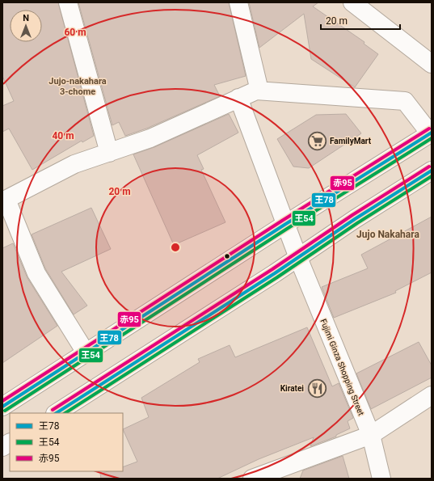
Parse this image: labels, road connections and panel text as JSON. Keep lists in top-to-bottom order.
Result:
{
  "streets": {
    "street": ["Fujimi Ginza Shopping Street"]
  },
  "districts": ["Jujo-nakahara 3-chome", "Jujo Nakahara"],
  "places": {
    "supermarket": ["FamilyMart"],
    "restaurant": ["Kiratei"]
  },
  "lines": ["transit line 赤95", "transit line 王78", "transit line 王54"],
  "legend": ["王78", "王54", "赤95"],
  "scale_bar": "20 m",
  "north": "top",
  "rings": ["60 m", "40 m", "20 m"]
}
